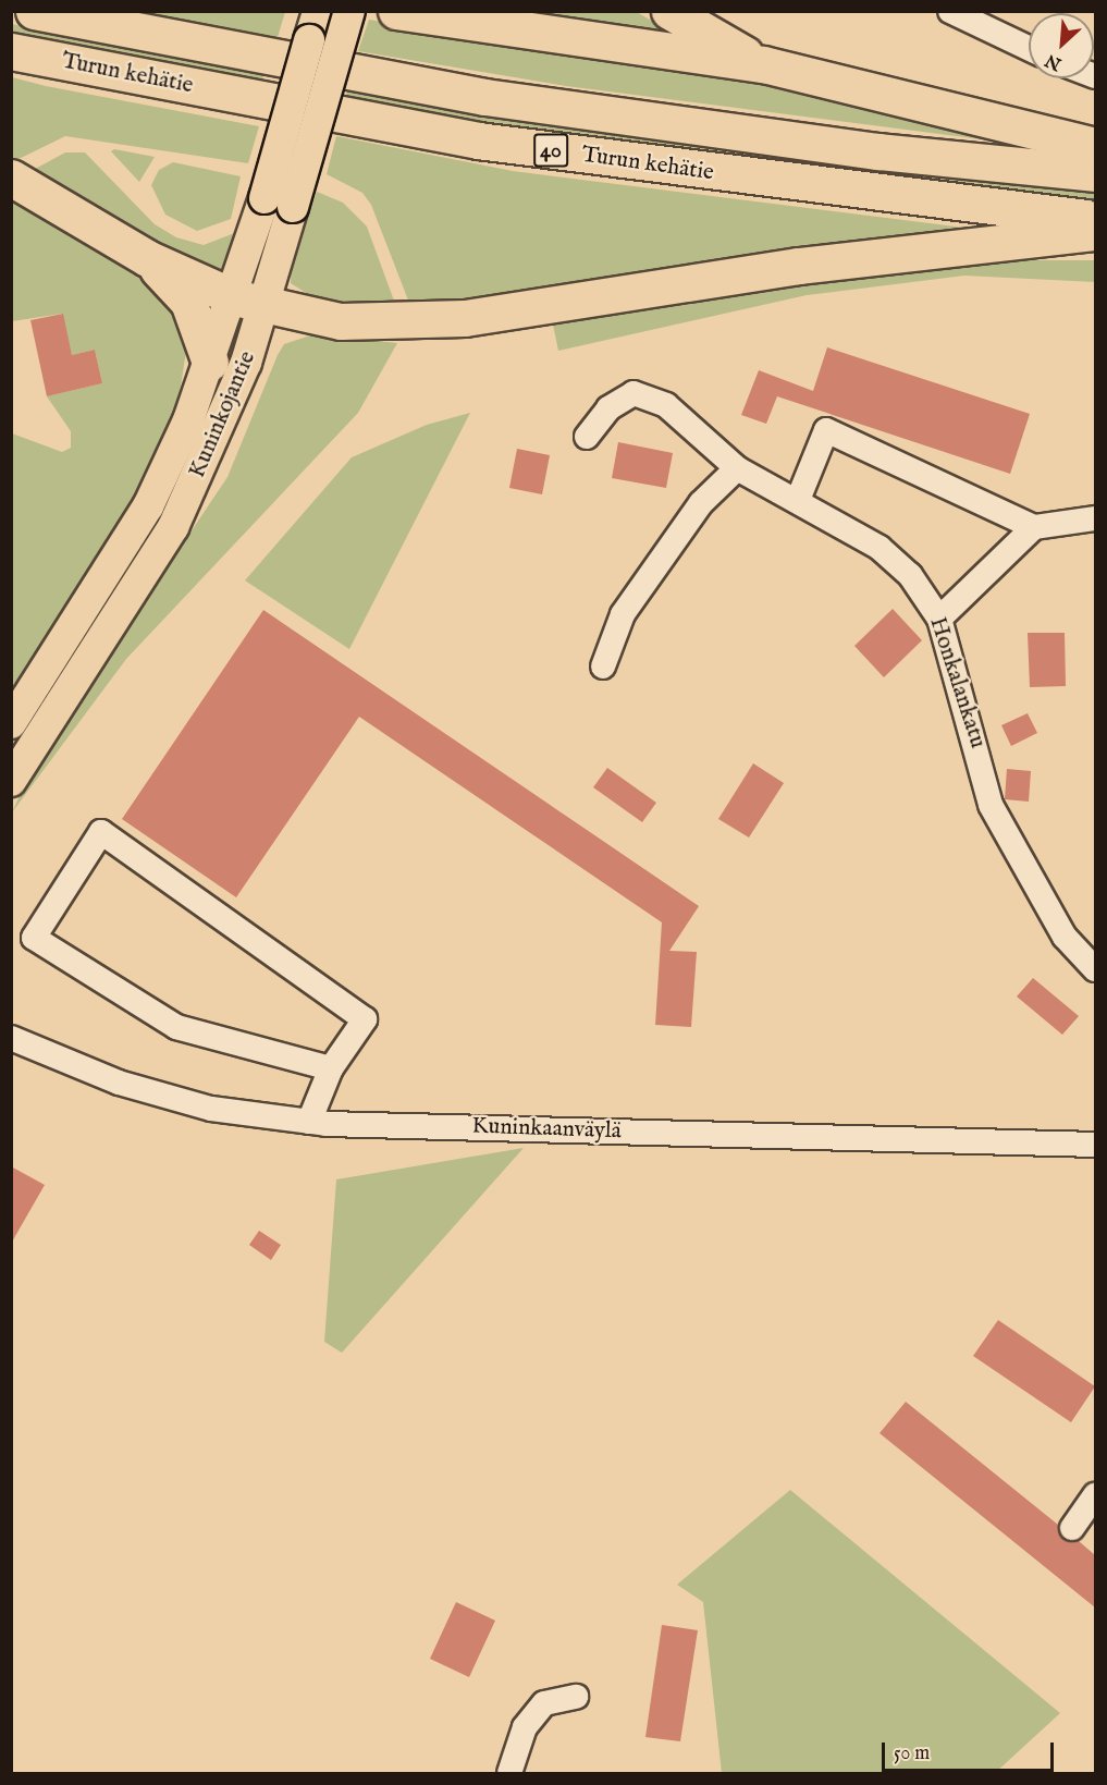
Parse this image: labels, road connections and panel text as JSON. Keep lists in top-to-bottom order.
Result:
{
  "streets": {
    "highway": ["Turun kehätie", "40"],
    "main road": ["Kuninkojantie"],
    "street": ["Honkalankatu", "Kuninkaanväylä"]
  },
  "scale_bar": "50 m",
  "north": "bottom left"
}
